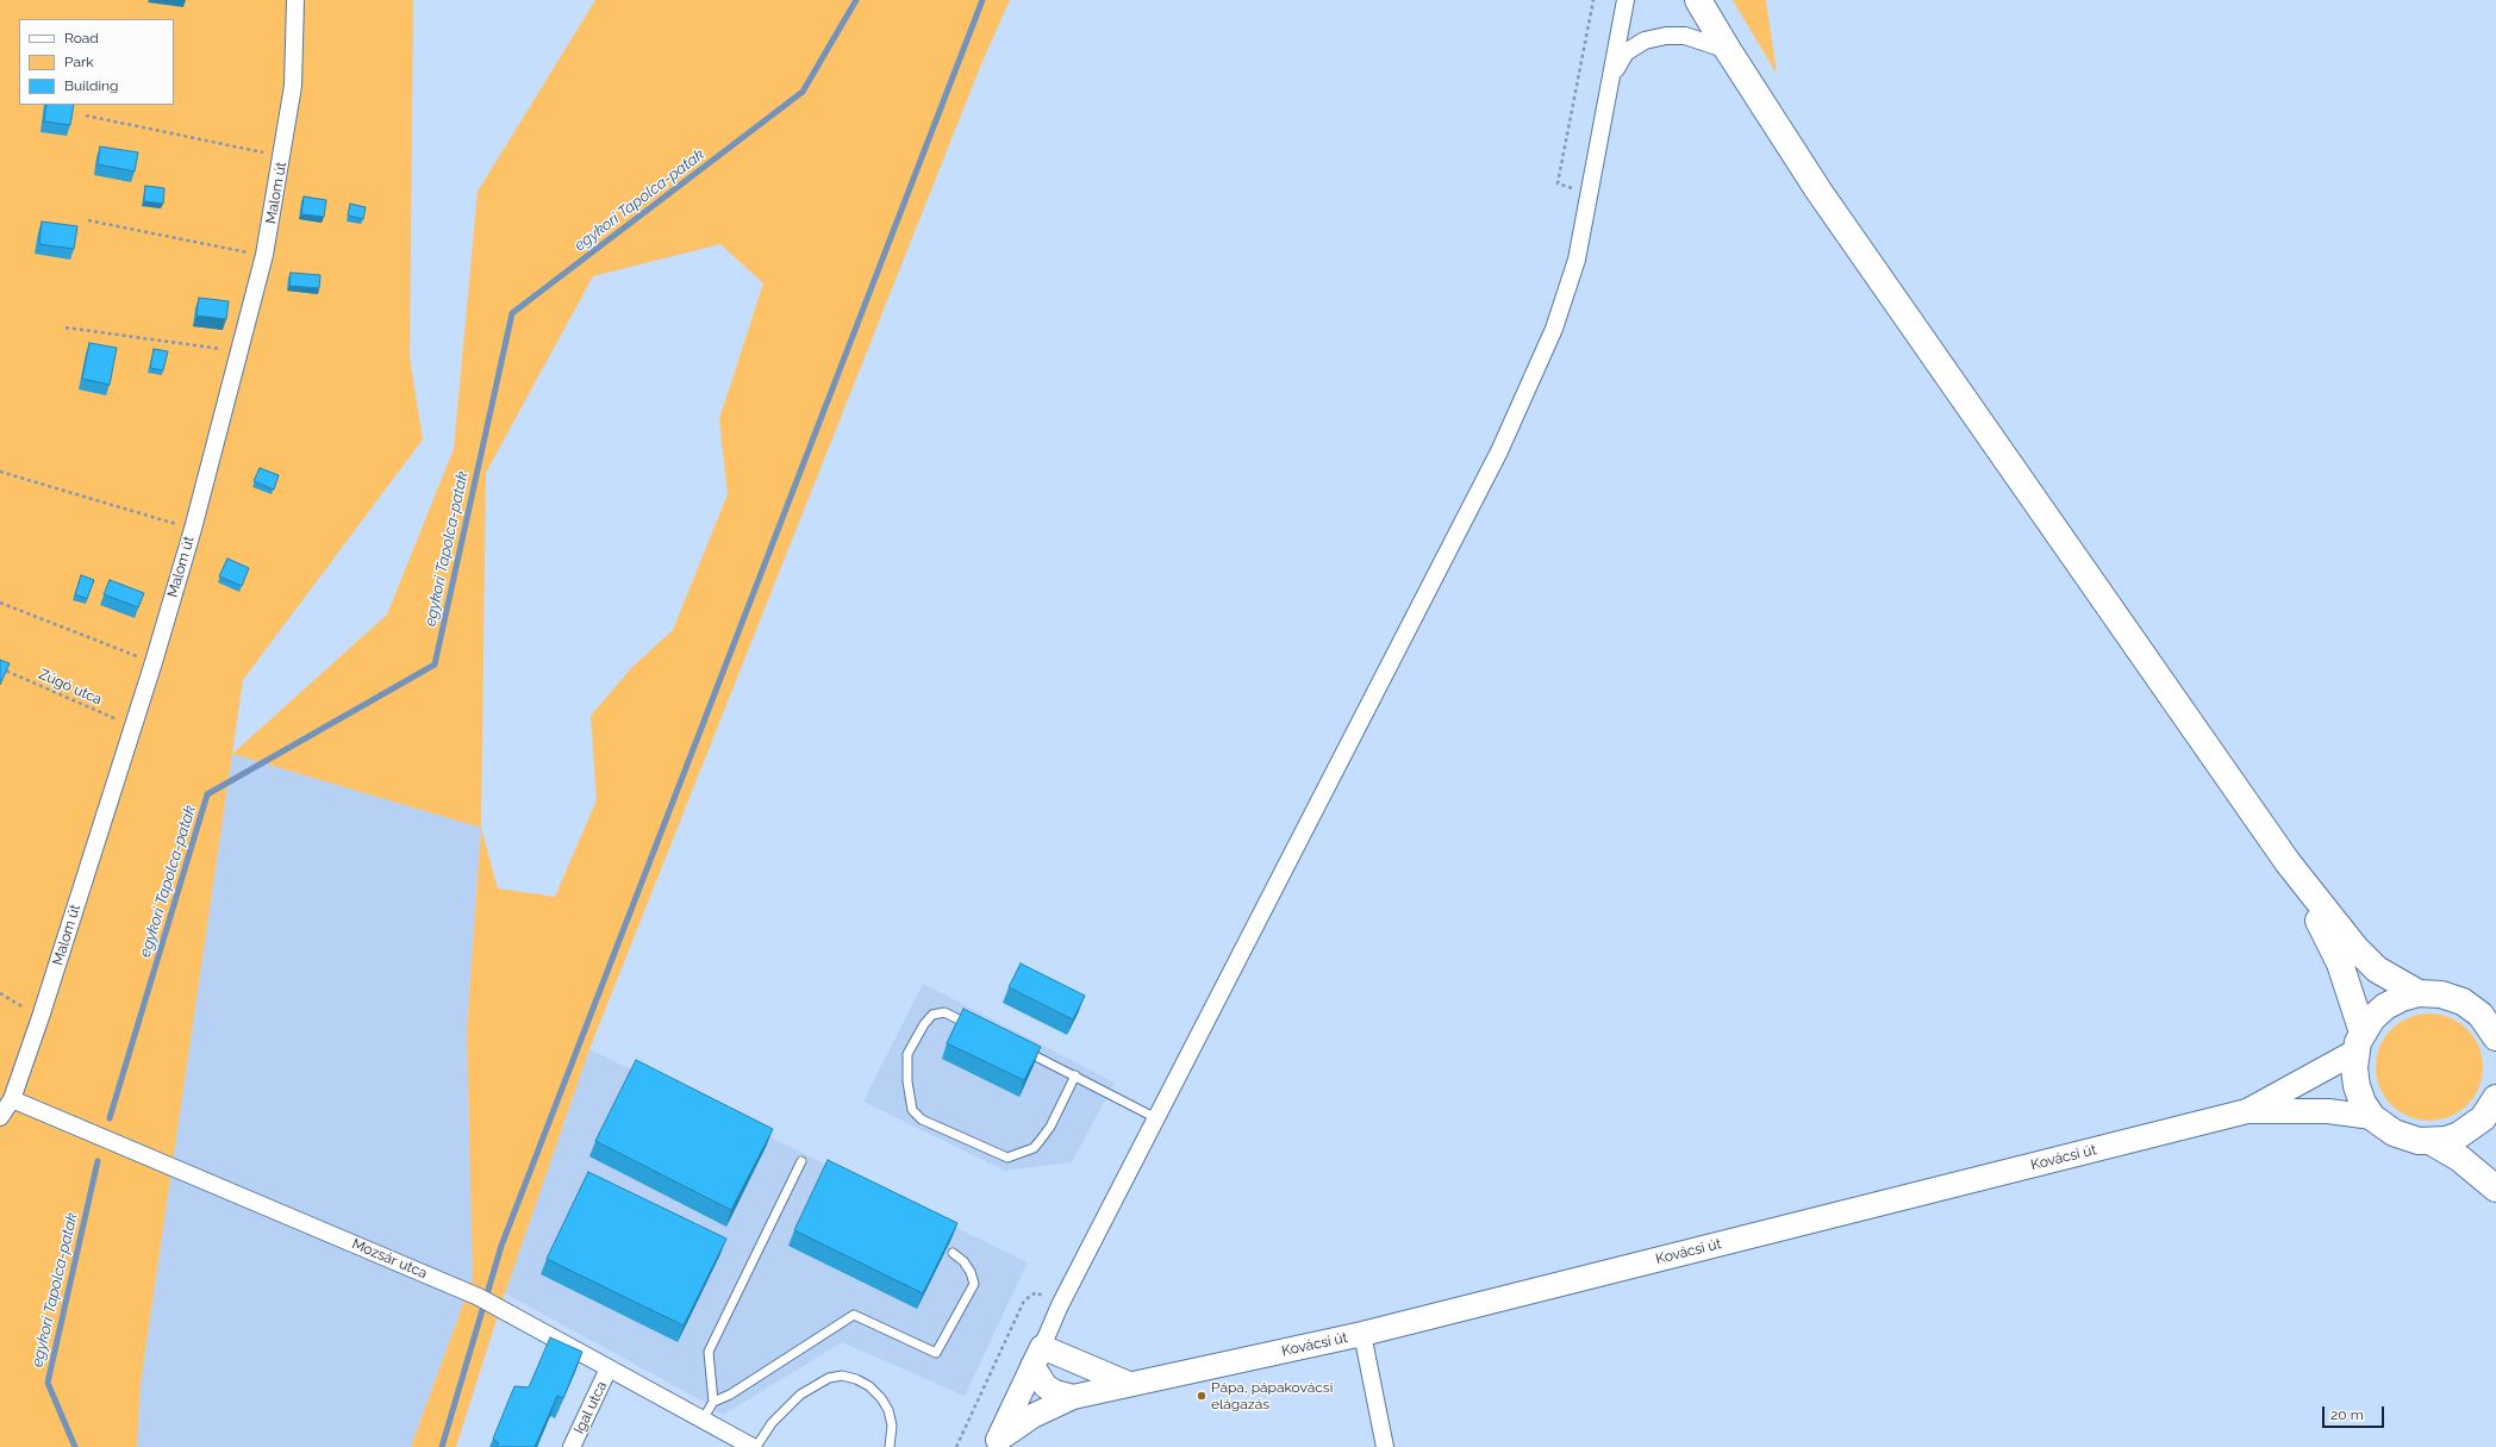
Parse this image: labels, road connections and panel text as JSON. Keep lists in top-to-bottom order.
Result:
{
  "streets": {
    "street": [
      "Malom út",
      "Kovácsi út",
      "Mozsár utca",
      "Igal utca"
    ],
    "path": ["Zúgó utca"]
  },
  "crossings": [
    ["Malom út", "Zúgó utca"],
    ["Malom út", "Mozsár utca"],
    ["Mozsár utca", "Igal utca"]
  ],
  "water": ["egykori Tapolca-patak"],
  "places": ["Pápa, pápakovácsi elágazás"],
  "legend": ["Road", "Park", "Building"],
  "scale_bar": "20 m"
}
